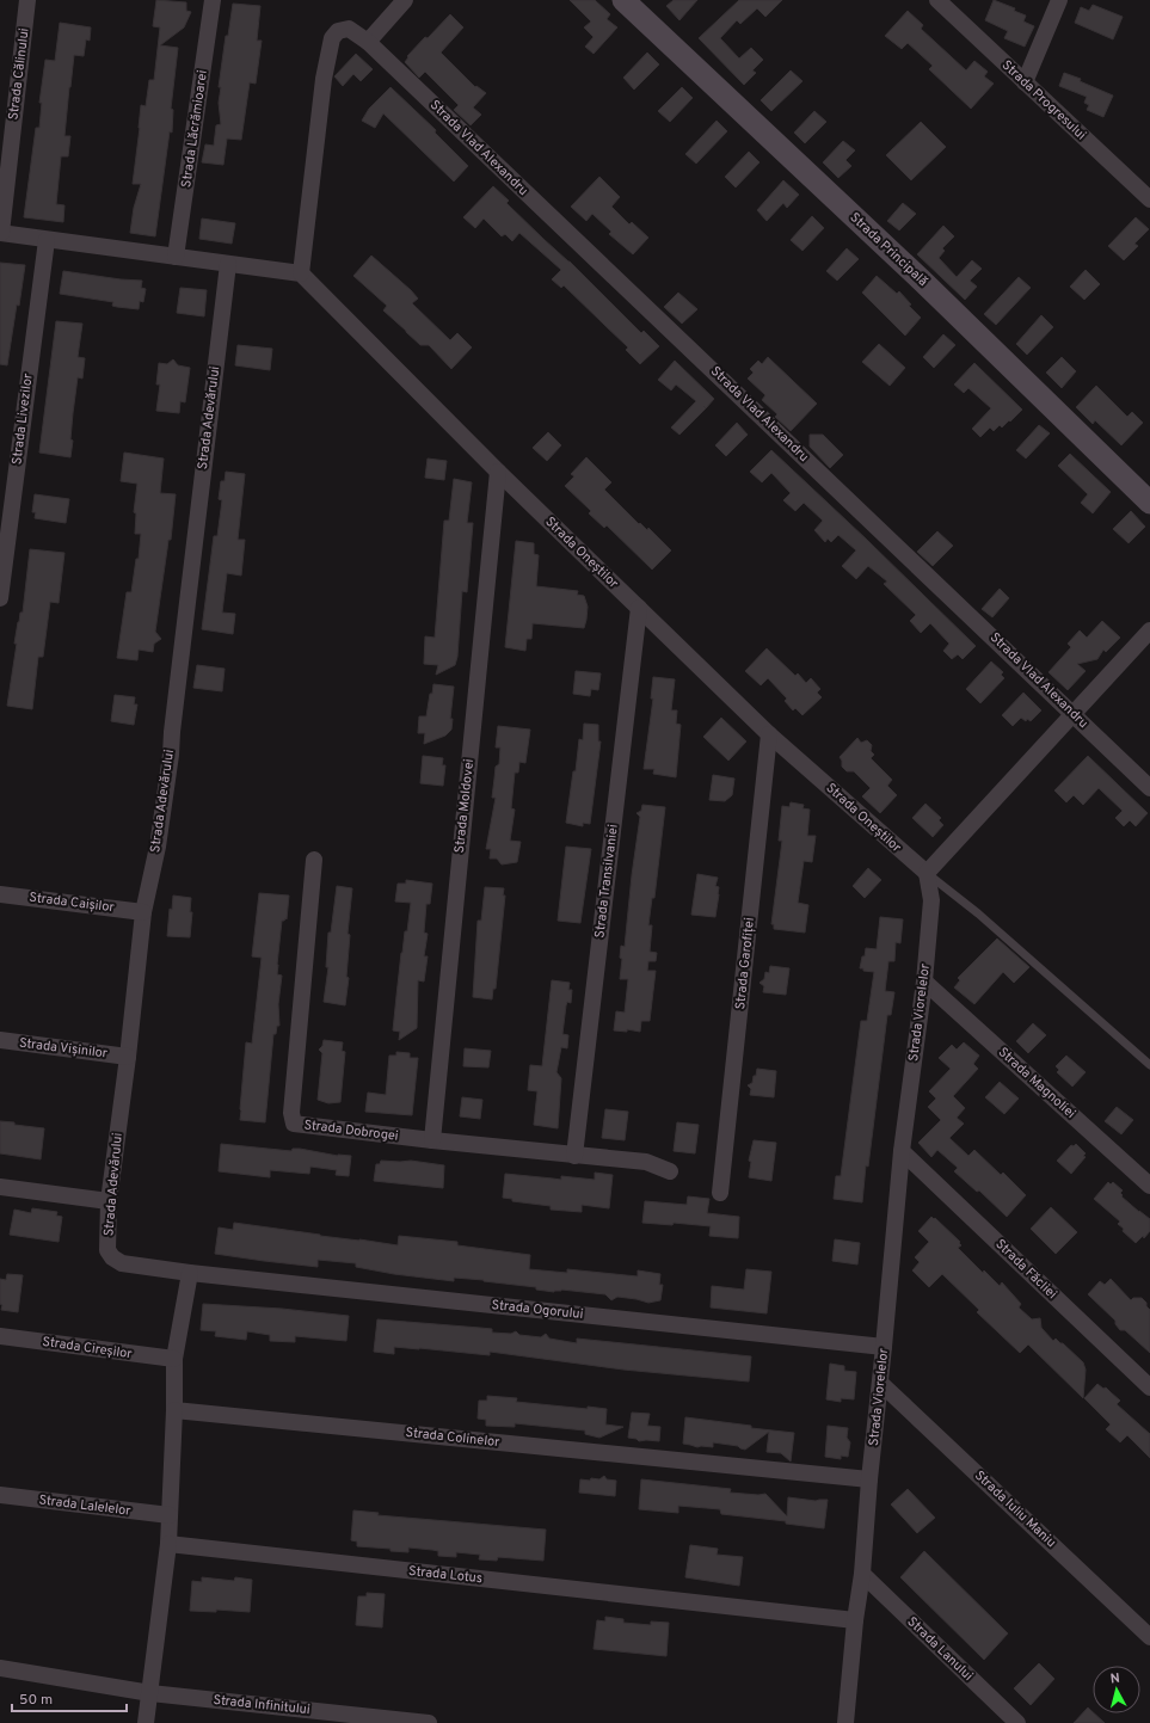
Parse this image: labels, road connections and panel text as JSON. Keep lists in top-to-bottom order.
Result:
{
  "streets": {
    "main road": ["Strada Principală"],
    "street": [
      "Strada Călinului",
      "Strada Progresului",
      "Strada Lăcrămioarei",
      "Strada Vlad Alexandru",
      "Strada Adevărului",
      "Strada Livezilor",
      "Strada Oneștilor",
      "Strada Moldovei",
      "Strada Transilvaniei",
      "Strada Caișilor",
      "Strada Garofiței",
      "Strada Viorelelor",
      "Strada Vișinilor",
      "Strada Magnoliei",
      "Strada Dobrogei",
      "Strada Făcliei",
      "Strada Ogorului",
      "Strada Cireșilor",
      "Strada Colinelor",
      "Strada Lalelelor",
      "Strada Iuliu Maniu",
      "Strada Lotus",
      "Strada Lanului",
      "Strada Infinitului"
    ]
  },
  "crossings": [
    ["Strada Vlad Alexandru", "Strada Oneștilor"],
    ["Strada Adevărului", "Strada Caișilor"],
    ["Strada Adevărului", "Strada Vișinilor"],
    ["Strada Adevărului", "Strada Ogorului"],
    ["Strada Oneștilor", "Strada Moldovei"],
    ["Strada Oneștilor", "Strada Transilvaniei"],
    ["Strada Oneștilor", "Strada Garofiței"],
    ["Strada Oneștilor", "Strada Viorelelor"],
    ["Strada Moldovei", "Strada Dobrogei"],
    ["Strada Transilvaniei", "Strada Dobrogei"],
    ["Strada Viorelelor", "Strada Magnoliei"],
    ["Strada Viorelelor", "Strada Făcliei"],
    ["Strada Viorelelor", "Strada Ogorului"],
    ["Strada Viorelelor", "Strada Colinelor"],
    ["Strada Viorelelor", "Strada Iuliu Maniu"],
    ["Strada Viorelelor", "Strada Lanului"]
  ],
  "scale_bar": "50 m",
  "north": "top"
}
